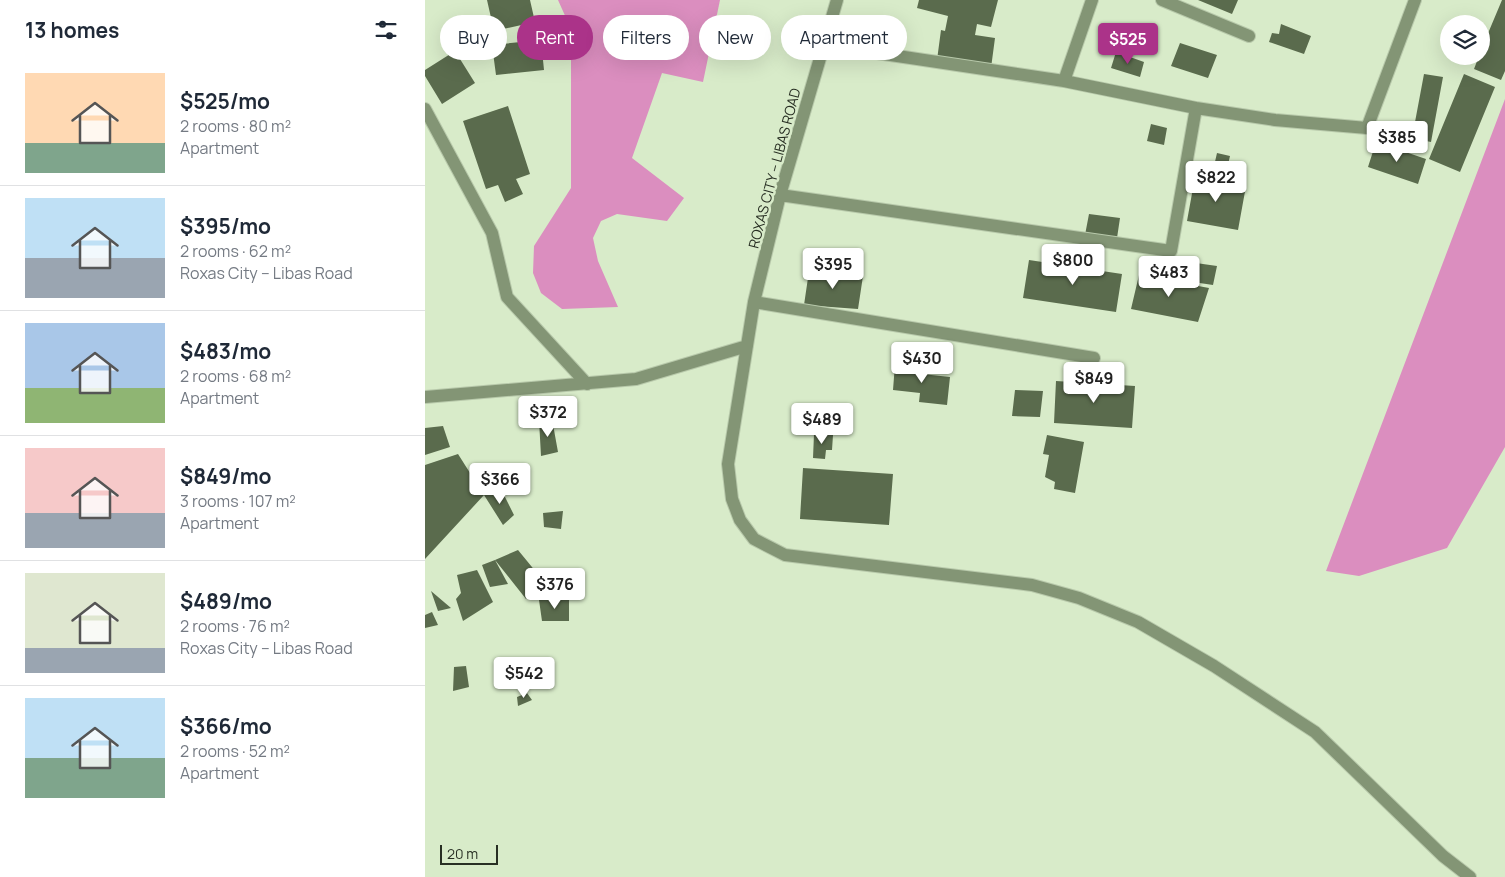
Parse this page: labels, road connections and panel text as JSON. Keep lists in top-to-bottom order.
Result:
{
  "streets": {
    "street": ["ROXAS CITY – LIBAS ROAD"]
  },
  "scale_bar": "20 m",
  "page": {
    "heading": "13 homes",
    "chip": [
      "Buy",
      "Rent",
      "Filters",
      "New",
      "Apartment"
    ],
    "price": [
      "$525",
      "$385",
      "$822",
      "$800",
      "$395",
      "$483",
      "$430",
      "$849",
      "$372",
      "$489",
      "$366",
      "$376",
      "$542"
    ],
    "list": [
      {
        "name": "$525/mo",
        "note": "2 rooms · 80 m² · Apartment"
      },
      {
        "name": "$395/mo",
        "note": "2 rooms · 62 m² · Roxas City – Libas Road"
      },
      {
        "name": "$483/mo",
        "note": "2 rooms · 68 m² · Apartment"
      },
      {
        "name": "$849/mo",
        "note": "3 rooms · 107 m² · Apartment"
      },
      {
        "name": "$489/mo",
        "note": "2 rooms · 76 m² · Roxas City – Libas Road"
      },
      {
        "name": "$366/mo",
        "note": "2 rooms · 52 m² · Apartment"
      }
    ],
    "scale": "20 m"
  }
}
